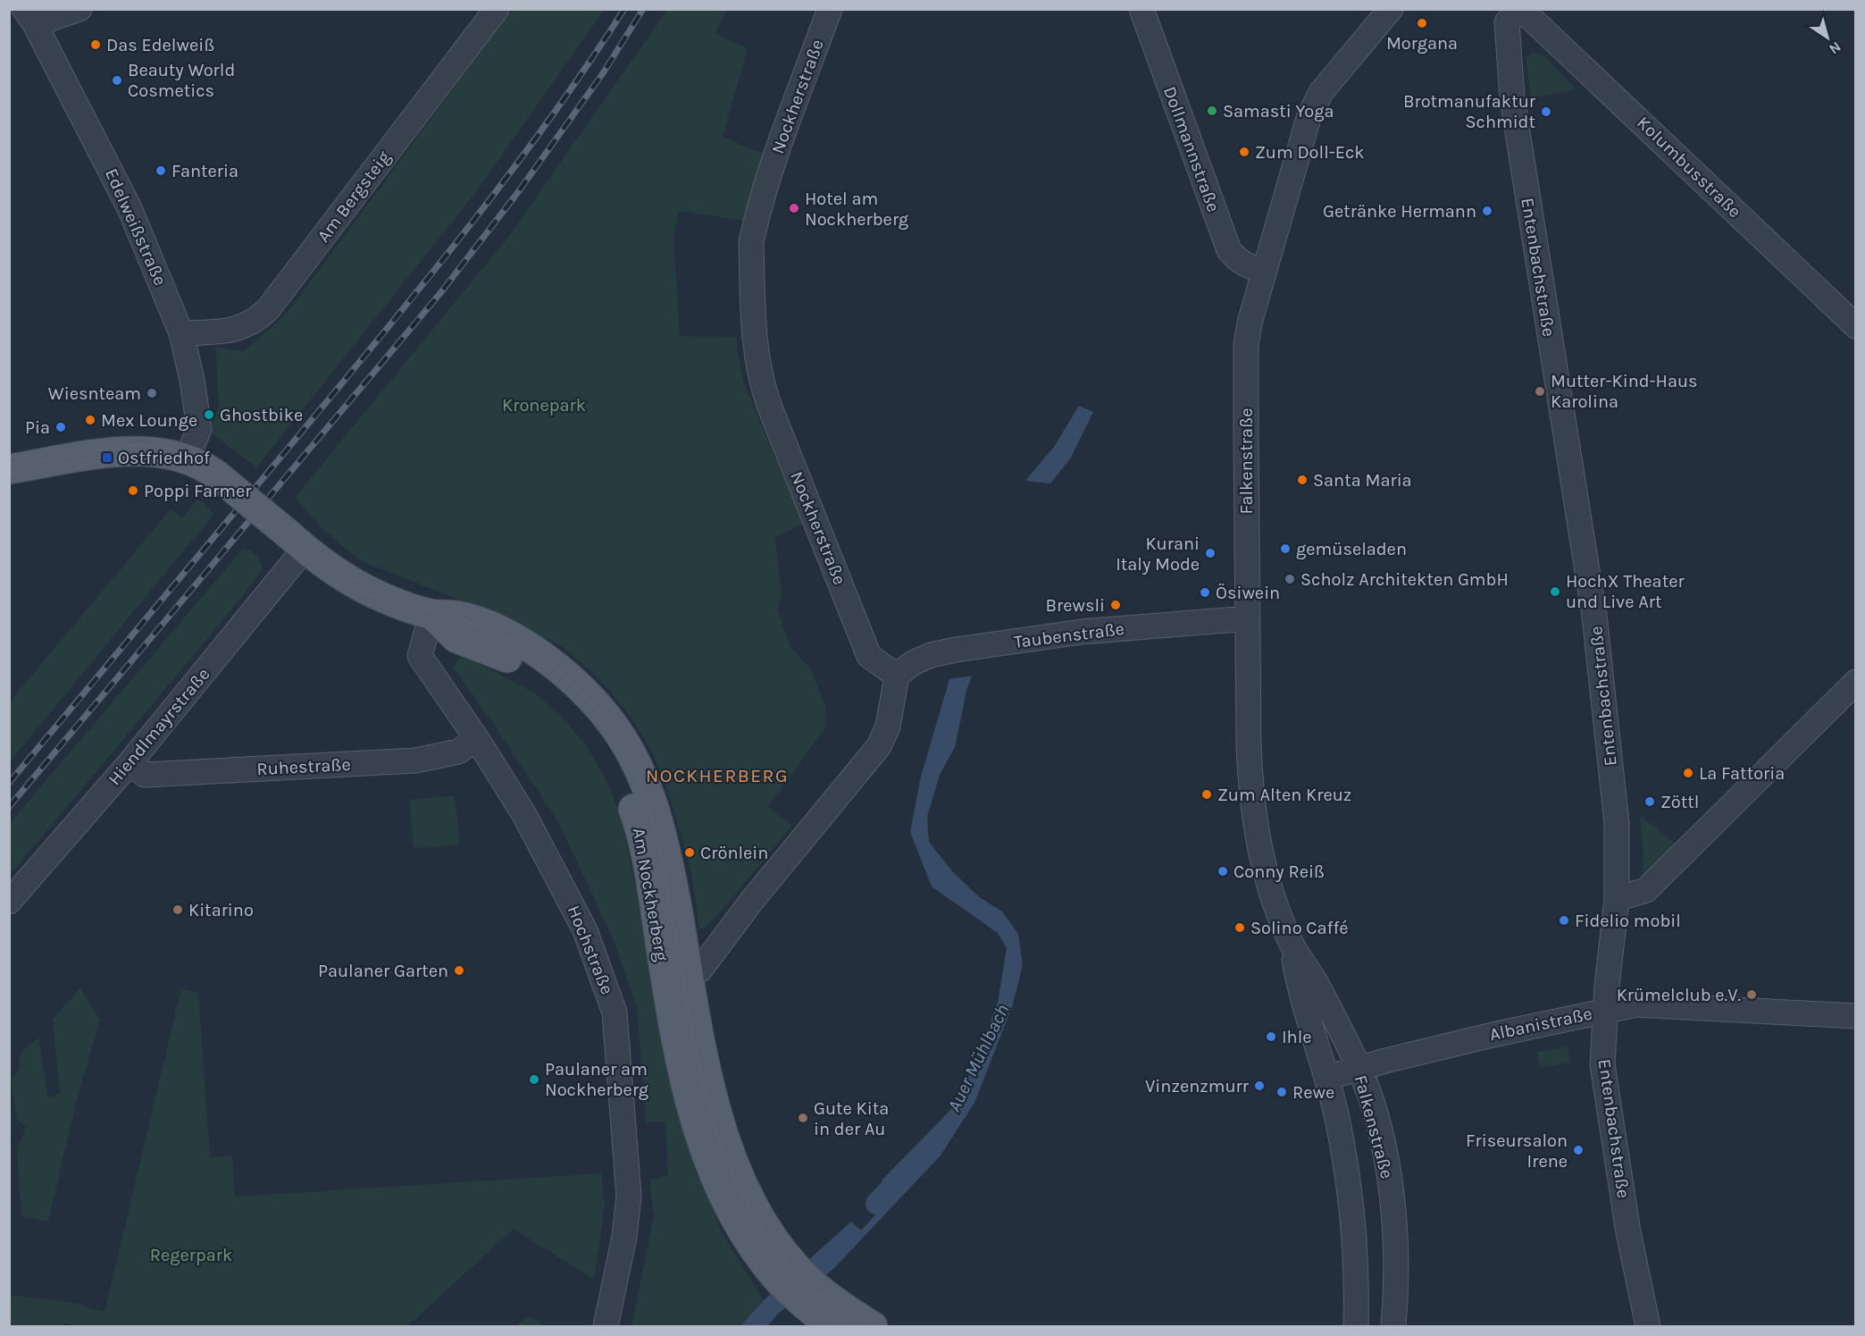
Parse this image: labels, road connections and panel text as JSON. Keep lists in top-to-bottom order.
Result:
{
  "streets": {
    "main road": ["Am Nockherberg"],
    "street": [
      "Nockherstraße",
      "Dollmannstraße",
      "Kolumbusstraße",
      "Am Bergsteig",
      "Edelweißstraße",
      "Entenbachstraße",
      "Falkenstraße",
      "Taubenstraße",
      "Hiendlmayrstraße",
      "Ruhestraße",
      "Hochstraße",
      "Albanistraße"
    ]
  },
  "crossings": [
    ["Nockherstraße", "Taubenstraße"],
    ["Dollmannstraße", "Falkenstraße"],
    ["Kolumbusstraße", "Entenbachstraße"],
    ["Am Bergsteig", "Edelweißstraße"],
    ["Edelweißstraße", "Am Nockherberg"],
    ["Entenbachstraße", "Albanistraße"],
    ["Falkenstraße", "Taubenstraße"],
    ["Falkenstraße", "Albanistraße"],
    ["Hiendlmayrstraße", "Ruhestraße"],
    ["Hiendlmayrstraße", "Am Nockherberg"],
    ["Ruhestraße", "Hochstraße"],
    ["Am Nockherberg", "Hochstraße"]
  ],
  "districts": ["NOCKHERBERG"],
  "water": ["Auer Mühlbach"],
  "parks": ["Kronepark", "Regerpark"],
  "places": {
    "other": [
      "Morgana",
      "Das Edelweiß",
      "Beauty World Cosmetics",
      "Samasti Yoga",
      "Brotmanufaktur Schmidt",
      "Zum Doll-Eck",
      "Fanteria",
      "Hotel am Nockherberg",
      "Getränke Hermann",
      "Mutter-Kind-Haus Karolina",
      "Wiesnteam",
      "Ghostbike",
      "Mex Lounge",
      "Pia",
      "Santa Maria",
      "Poppi Farmer",
      "gemüseladen",
      "Kurani Italy Mode",
      "Scholz Architekten GmbH",
      "HochX Theater und Live Art",
      "Ösiwein",
      "Brewsli",
      "La Fattoria",
      "Zum Alten Kreuz",
      "Zöttl",
      "Crönlein",
      "Conny Reiß",
      "Kitarino",
      "Fidelio mobil",
      "Solino Caffé",
      "Paulaner Garten",
      "Krümelclub e.V.",
      "Ihle",
      "Paulaner am Nockherberg",
      "Vinzenzmurr",
      "Rewe",
      "Gute Kita in der Au",
      "Friseursalon Irene"
    ],
    "transit": ["Ostfriedhof"]
  },
  "north": "bottom right"
}
